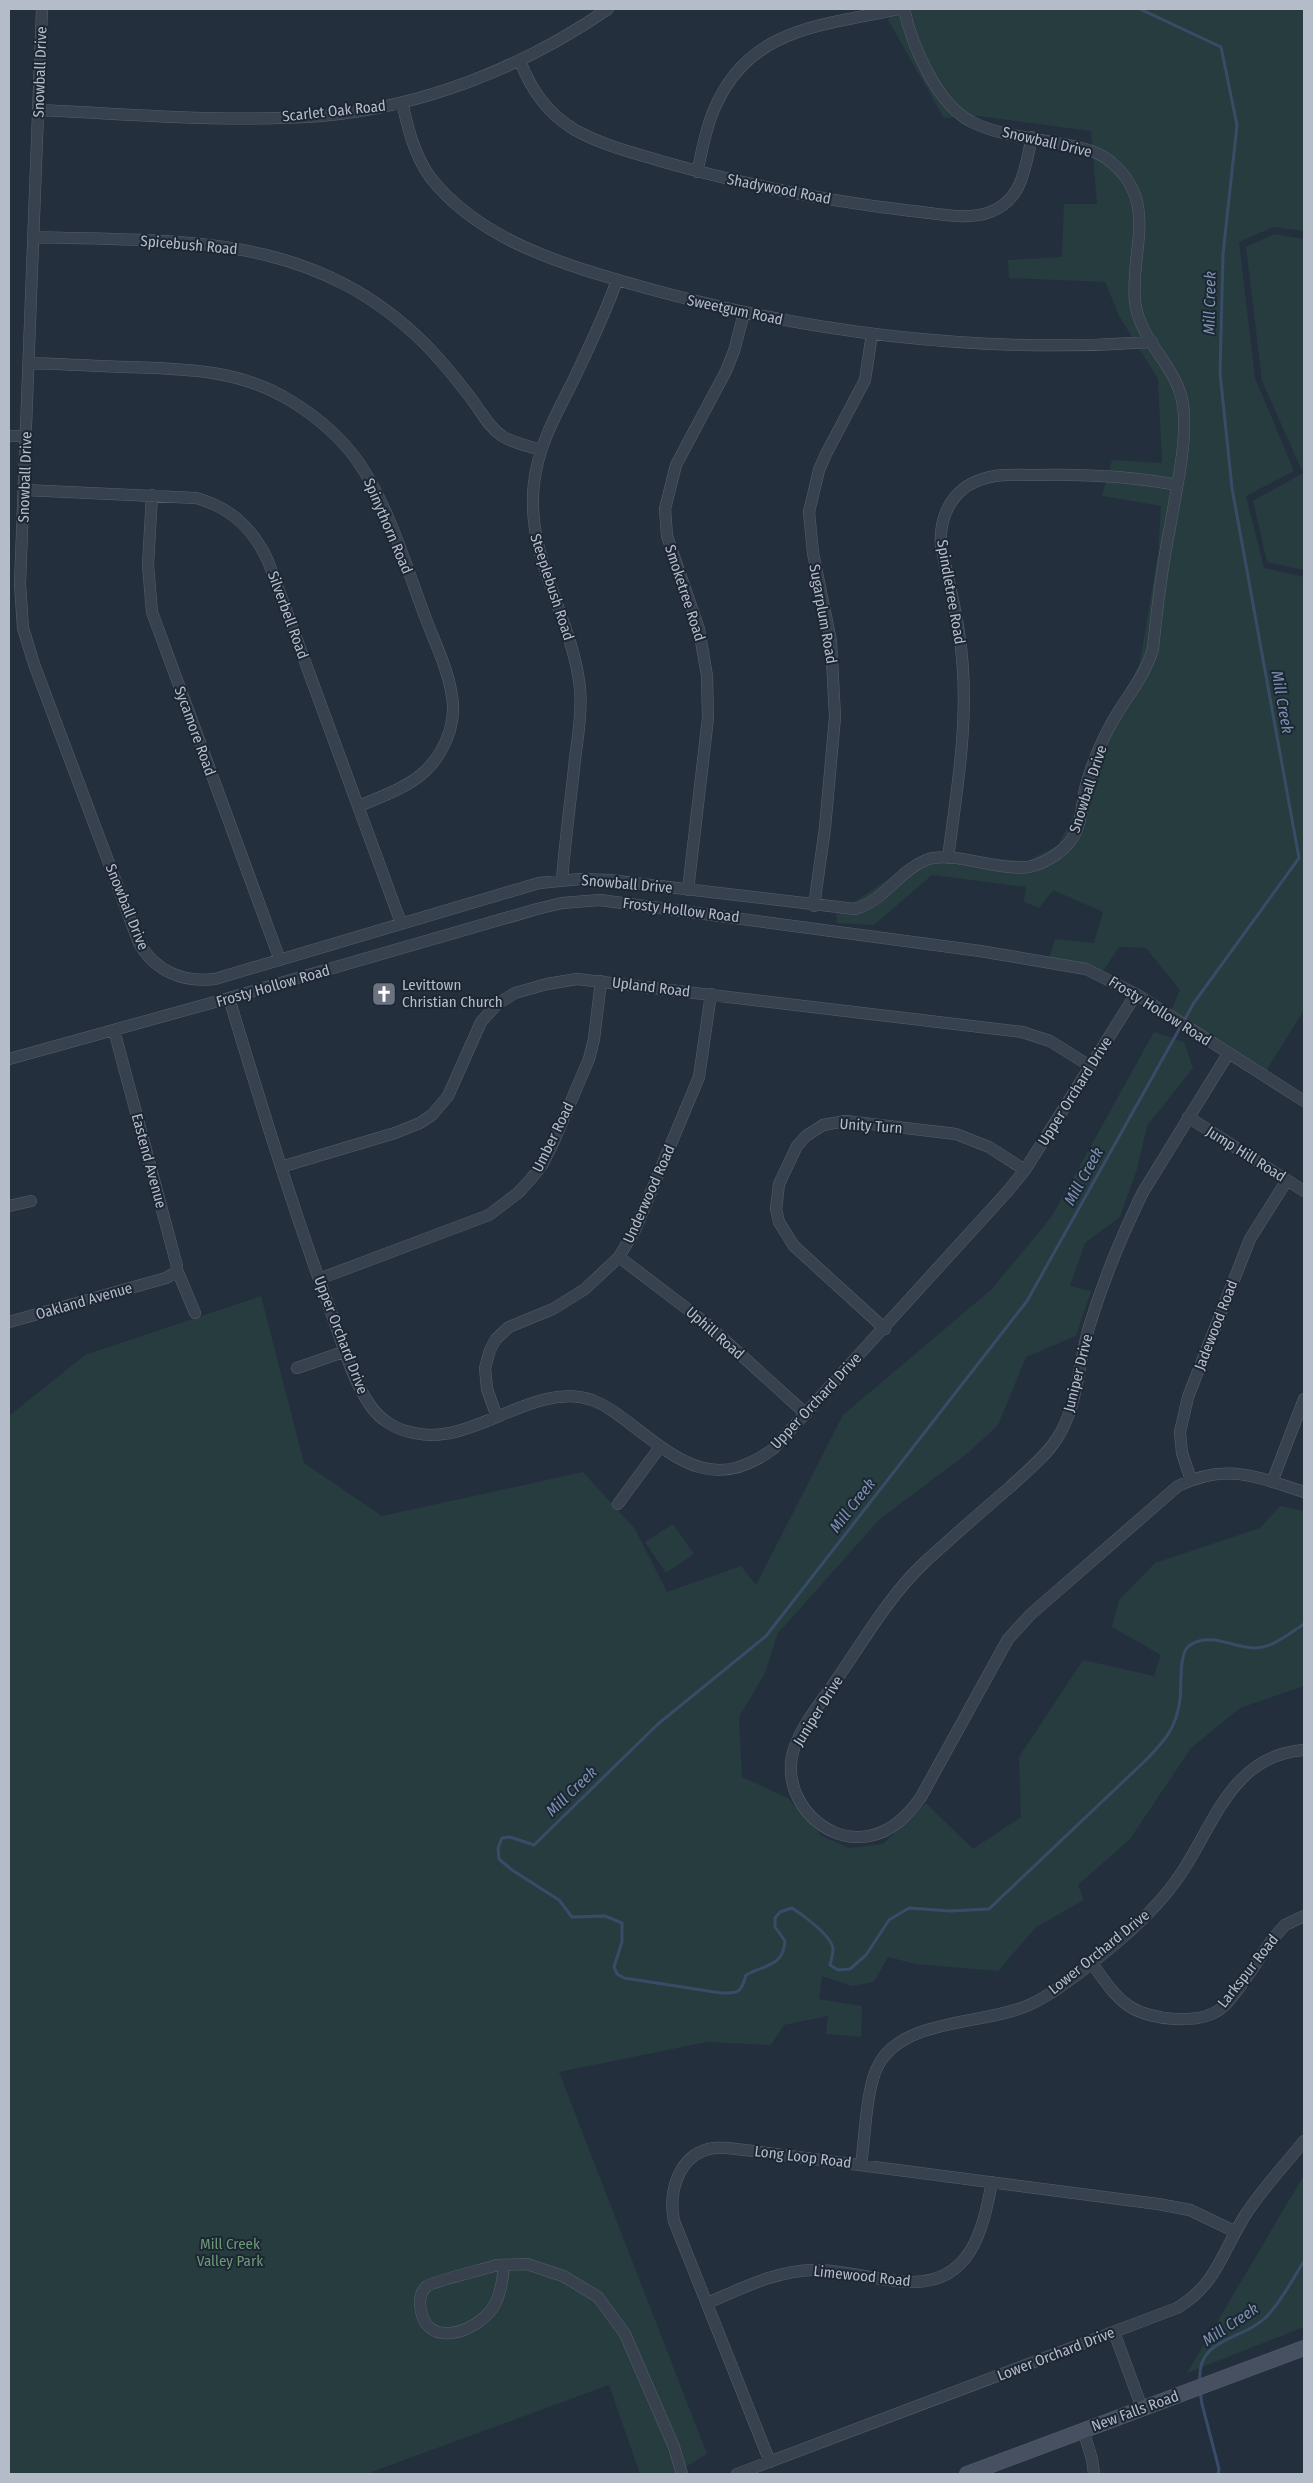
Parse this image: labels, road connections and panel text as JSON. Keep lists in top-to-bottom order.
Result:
{
  "streets": {
    "main road": ["New Falls Road"],
    "street": [
      "Snowball Drive",
      "Scarlet Oak Road",
      "Shadywood Road",
      "Spicebush Road",
      "Sweetgum Road",
      "Spinythorn Road",
      "Steeplebush Road",
      "Spindletree Road",
      "Smoketree Road",
      "Sugarplum Road",
      "Silverbell Road",
      "Sycamore Road",
      "Frosty Hollow Road",
      "Upland Road",
      "Upper Orchard Drive",
      "Unity Turn",
      "Umber Road",
      "Jump Hill Road",
      "Eastend Avenue",
      "Underwood Road",
      "Oakland Avenue",
      "Jadewood Road",
      "Uphill Road",
      "Juniper Drive",
      "Lower Orchard Drive",
      "Larkspur Road",
      "Long Loop Road",
      "Limewood Road"
    ]
  },
  "crossings": [
    ["Snowball Drive", "Scarlet Oak Road"],
    ["Snowball Drive", "Shadywood Road"],
    ["Snowball Drive", "Spicebush Road"],
    ["Snowball Drive", "Sweetgum Road"],
    ["Snowball Drive", "Spinythorn Road"],
    ["Snowball Drive", "Steeplebush Road"],
    ["Snowball Drive", "Spindletree Road"],
    ["Snowball Drive", "Smoketree Road"],
    ["Snowball Drive", "Sugarplum Road"],
    ["Snowball Drive", "Silverbell Road"],
    ["Snowball Drive", "Sycamore Road"],
    ["Scarlet Oak Road", "Shadywood Road"],
    ["Scarlet Oak Road", "Sweetgum Road"],
    ["Spicebush Road", "Steeplebush Road"],
    ["Sweetgum Road", "Steeplebush Road"],
    ["Sweetgum Road", "Smoketree Road"],
    ["Sweetgum Road", "Sugarplum Road"],
    ["Spinythorn Road", "Silverbell Road"],
    ["Silverbell Road", "Sycamore Road"],
    ["Frosty Hollow Road", "Upper Orchard Drive"],
    ["Frosty Hollow Road", "Eastend Avenue"],
    ["Frosty Hollow Road", "Juniper Drive"],
    ["Upland Road", "Upper Orchard Drive"],
    ["Upland Road", "Umber Road"],
    ["Upland Road", "Underwood Road"],
    ["Upper Orchard Drive", "Unity Turn"],
    ["Upper Orchard Drive", "Umber Road"],
    ["Upper Orchard Drive", "Underwood Road"],
    ["Upper Orchard Drive", "Uphill Road"],
    ["Jump Hill Road", "Jadewood Road"],
    ["Jump Hill Road", "Juniper Drive"],
    ["Eastend Avenue", "Oakland Avenue"],
    ["Underwood Road", "Uphill Road"],
    ["Jadewood Road", "Juniper Drive"],
    ["Lower Orchard Drive", "Larkspur Road"],
    ["Lower Orchard Drive", "Long Loop Road"],
    ["Long Loop Road", "Limewood Road"]
  ],
  "water": ["Mill Creek"],
  "parks": ["Mill Creek Valley Park"],
  "places": {
    "church": ["Levittown Christian Church"]
  }
}
